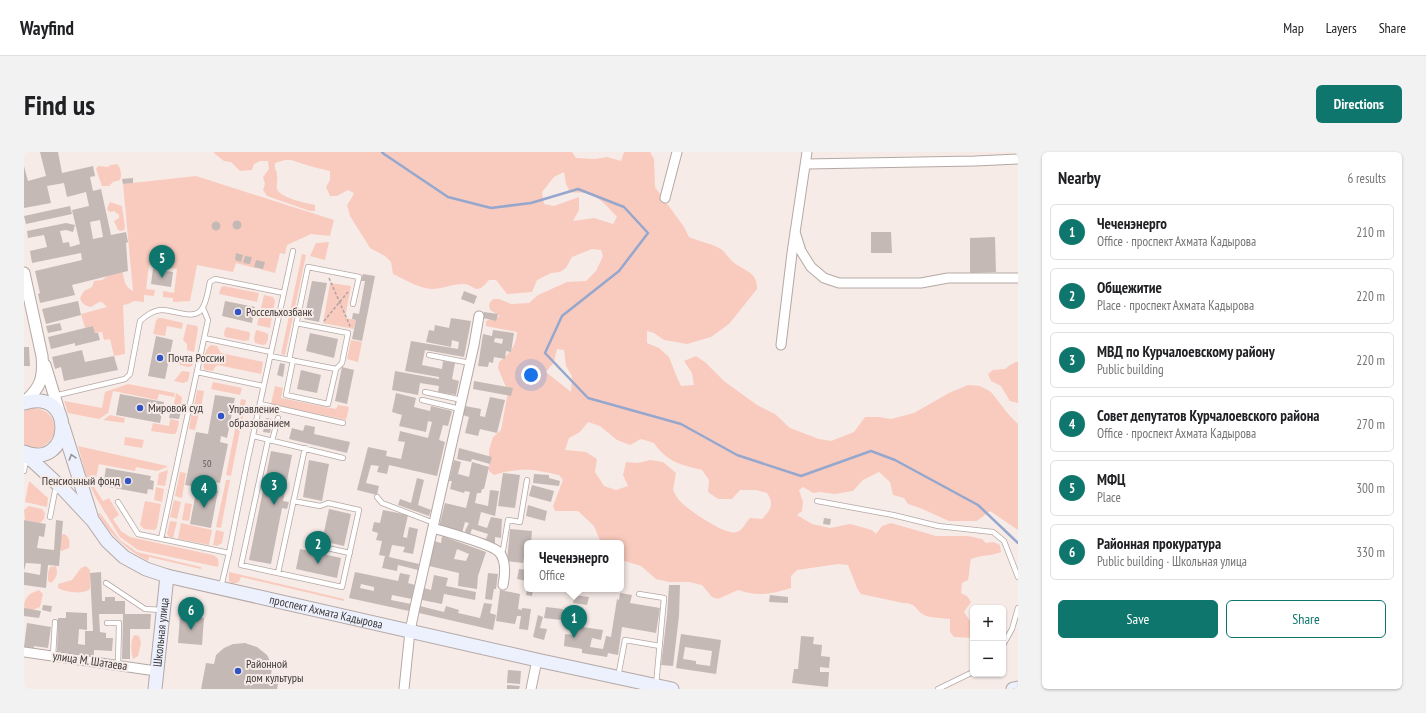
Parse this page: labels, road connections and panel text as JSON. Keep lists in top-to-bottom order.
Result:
{
  "streets": {
    "main road": ["проспект Ахмата Кадырова", "Школьная улица"],
    "street": ["улица М. Шатаева"]
  },
  "crossings": [
    ["проспект Ахмата Кадырова", "Школьная улица"],
    ["Школьная улица", "улица М. Шатаева"]
  ],
  "places": [
    "Россельхозбанк",
    "Почта России",
    "Мировой суд",
    "Управление образованием",
    "Пенсионный фонд",
    "Районной дом культуры"
  ],
  "house_numbers": ["50"],
  "page": {
    "header": "Wayfind",
    "nav": ["Map", "Layers", "Share"],
    "buttons": [
      "Directions",
      ["Save", "Share"]
    ],
    "title": "Find us",
    "heading": ["Nearby", "6 results"],
    "list": [
      {
        "mark": "1",
        "name": "Чеченэнерго",
        "note": "Office · проспект Ахмата Кадырова",
        "value": "210 m"
      },
      {
        "mark": "2",
        "name": "Общежитие",
        "note": "Place · проспект Ахмата Кадырова",
        "value": "220 m"
      },
      {
        "mark": "3",
        "name": "МВД по Курчалоевскому району",
        "note": "Public building",
        "value": "220 m"
      },
      {
        "mark": "4",
        "name": "Совет депутатов Курчалоевского района",
        "note": "Office · проспект Ахмата Кадырова",
        "value": "270 m"
      },
      {
        "mark": "5",
        "name": "МФЦ",
        "note": "Place",
        "value": "300 m"
      },
      {
        "mark": "6",
        "name": "Районная прокуратура",
        "note": "Public building · Школьная улица",
        "value": "330 m"
      }
    ],
    "pins": [
      "5",
      "3",
      "4",
      "2",
      "6",
      "1"
    ],
    "popup": ["Чеченэнерго", "Office"],
    "map_buttons": ["+", "−"]
  }
}
